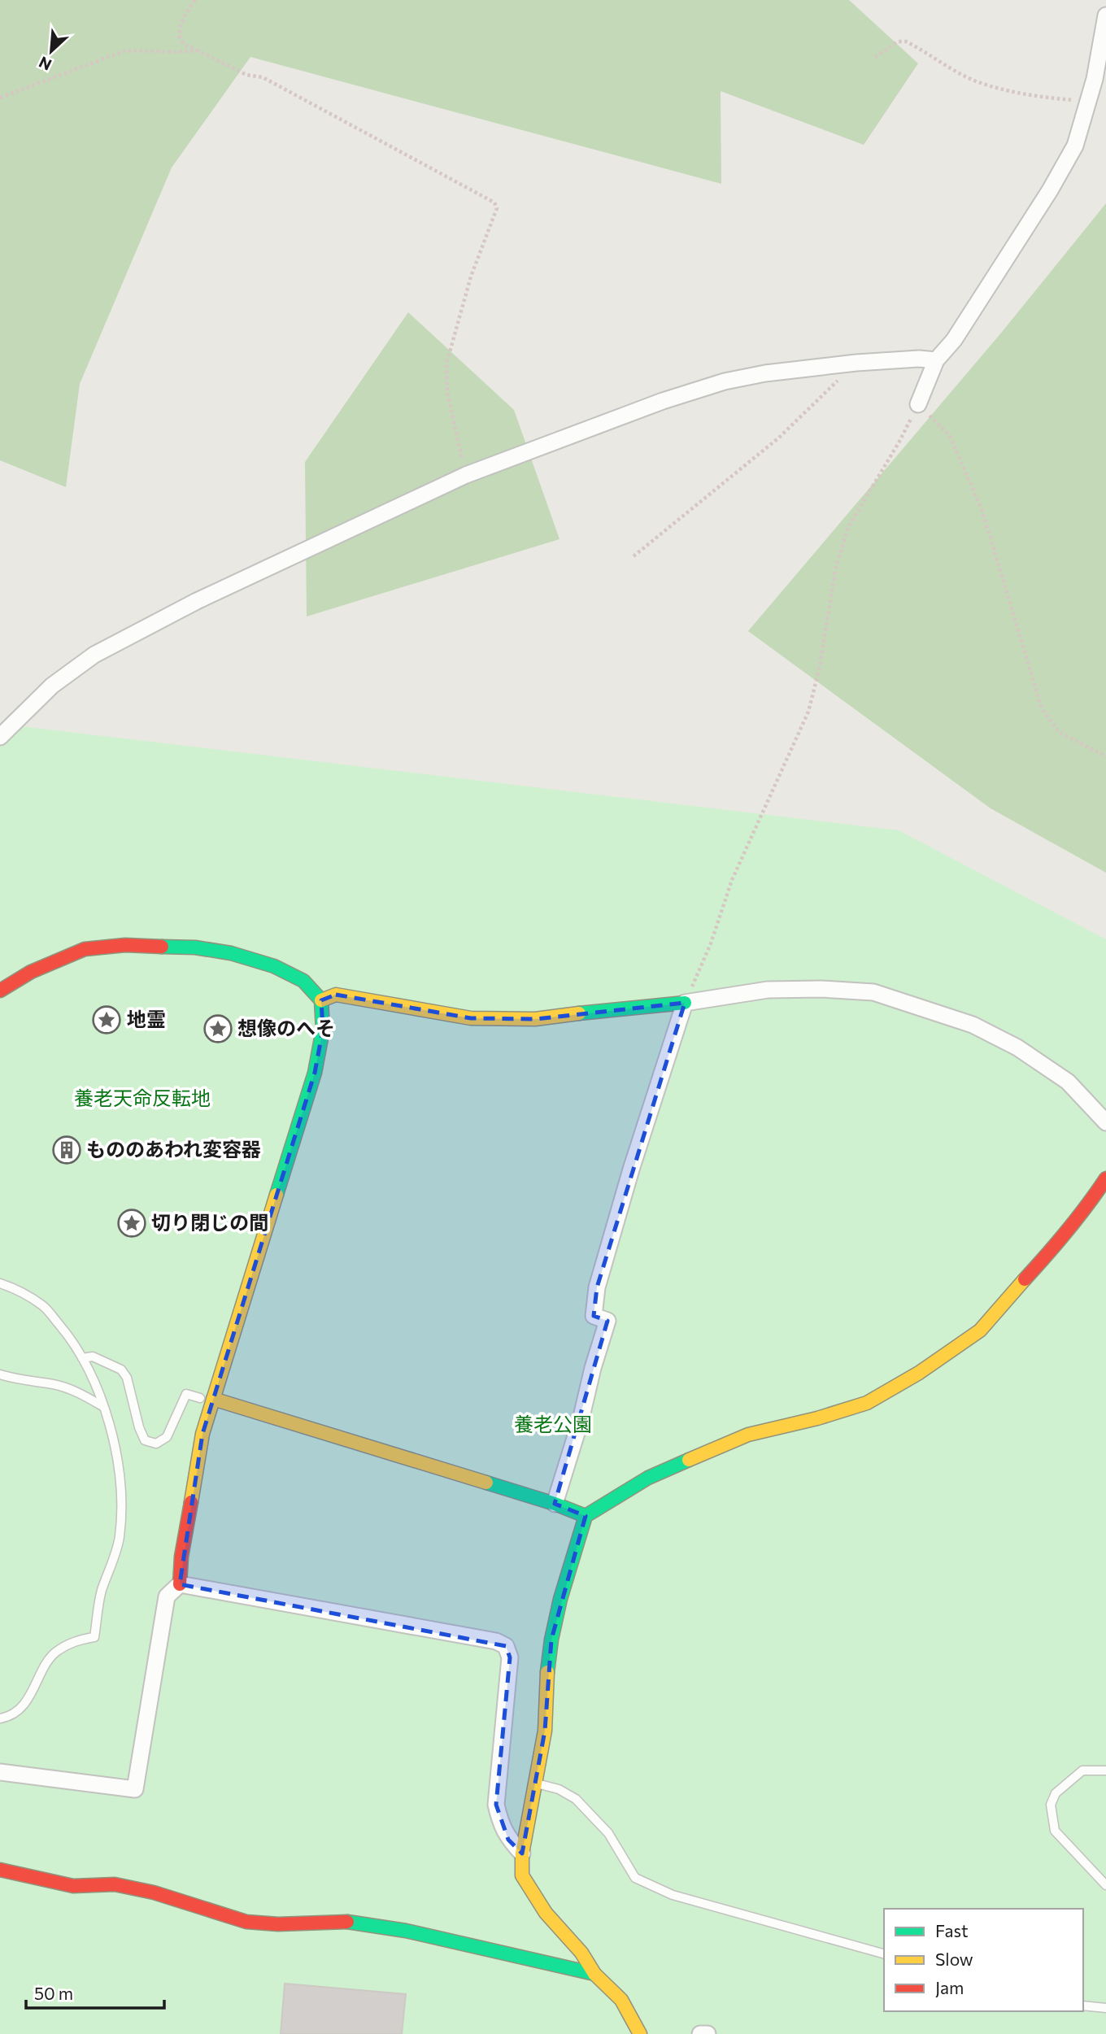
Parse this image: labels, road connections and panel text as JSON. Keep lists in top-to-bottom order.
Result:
{
  "parks": ["養老天命反転地", "養老公園"],
  "places": {
    "place": ["地霊", "想像のへそ", "切り閉じの間"],
    "building": ["もののあわれ変容器"]
  },
  "legend": ["Fast", "Slow", "Jam"],
  "scale_bar": "50 m",
  "north": "bottom left"
}
